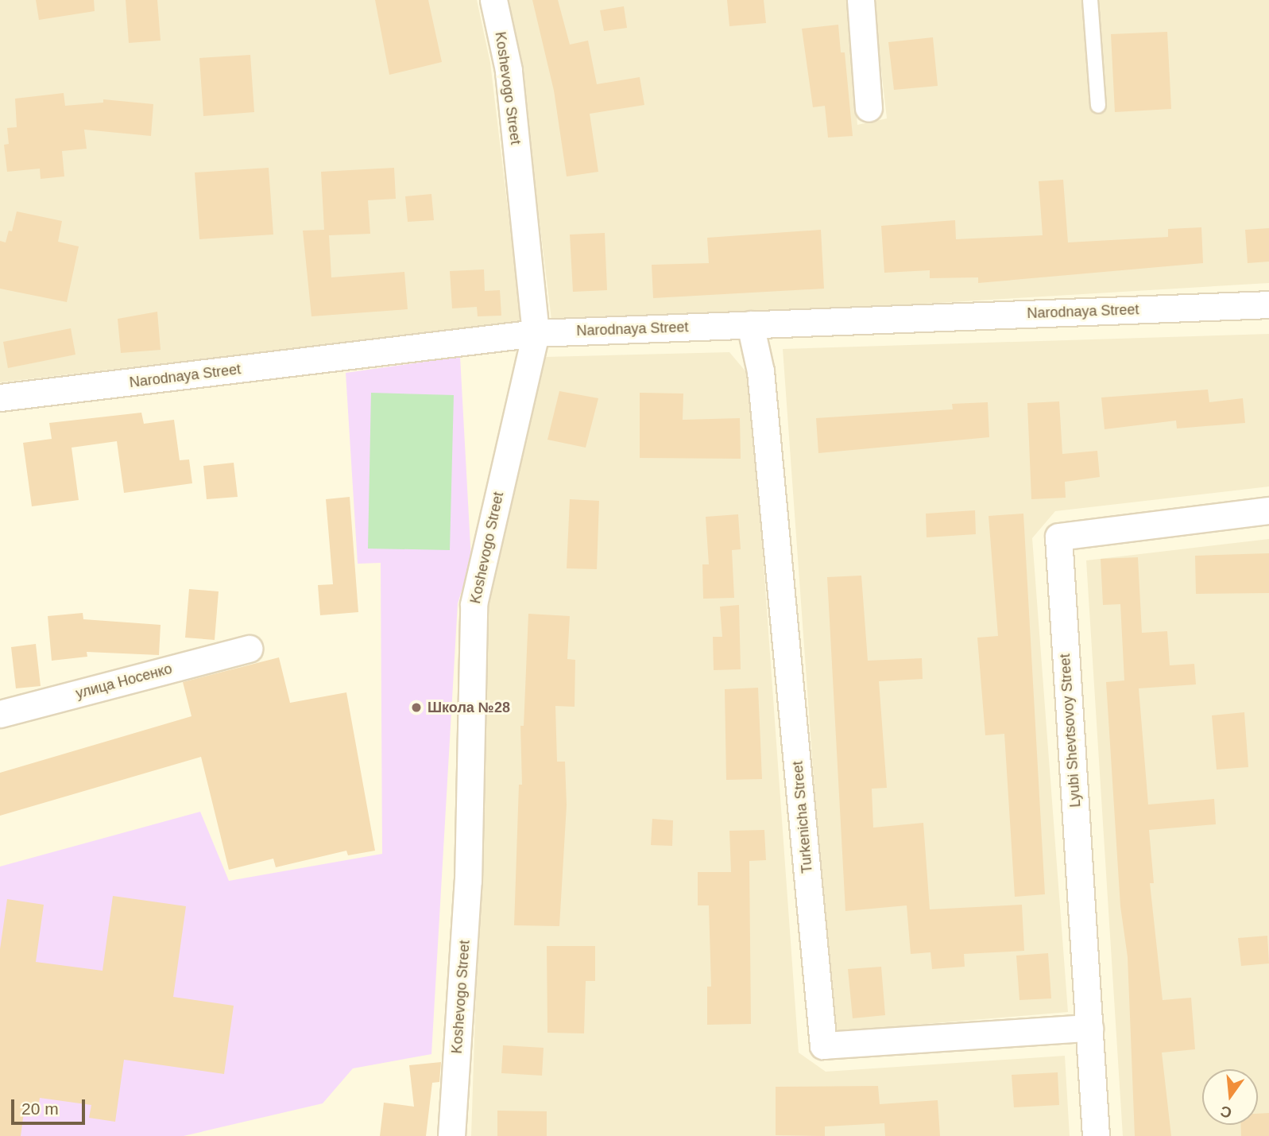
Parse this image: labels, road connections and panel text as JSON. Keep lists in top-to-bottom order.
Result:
{
  "streets": {
    "street": [
      "Koshevogo Street",
      "Narodnaya Street",
      "улица Носенко",
      "Lyubi Shevtsovoy Street",
      "Turkenicha Street"
    ]
  },
  "crossings": [
    ["Koshevogo Street", "Narodnaya Street"],
    ["Narodnaya Street", "Turkenicha Street"],
    ["Lyubi Shevtsovoy Street", "Turkenicha Street"]
  ],
  "places": ["Школа №28"],
  "scale_bar": "20 m",
  "north": "bottom"
}
